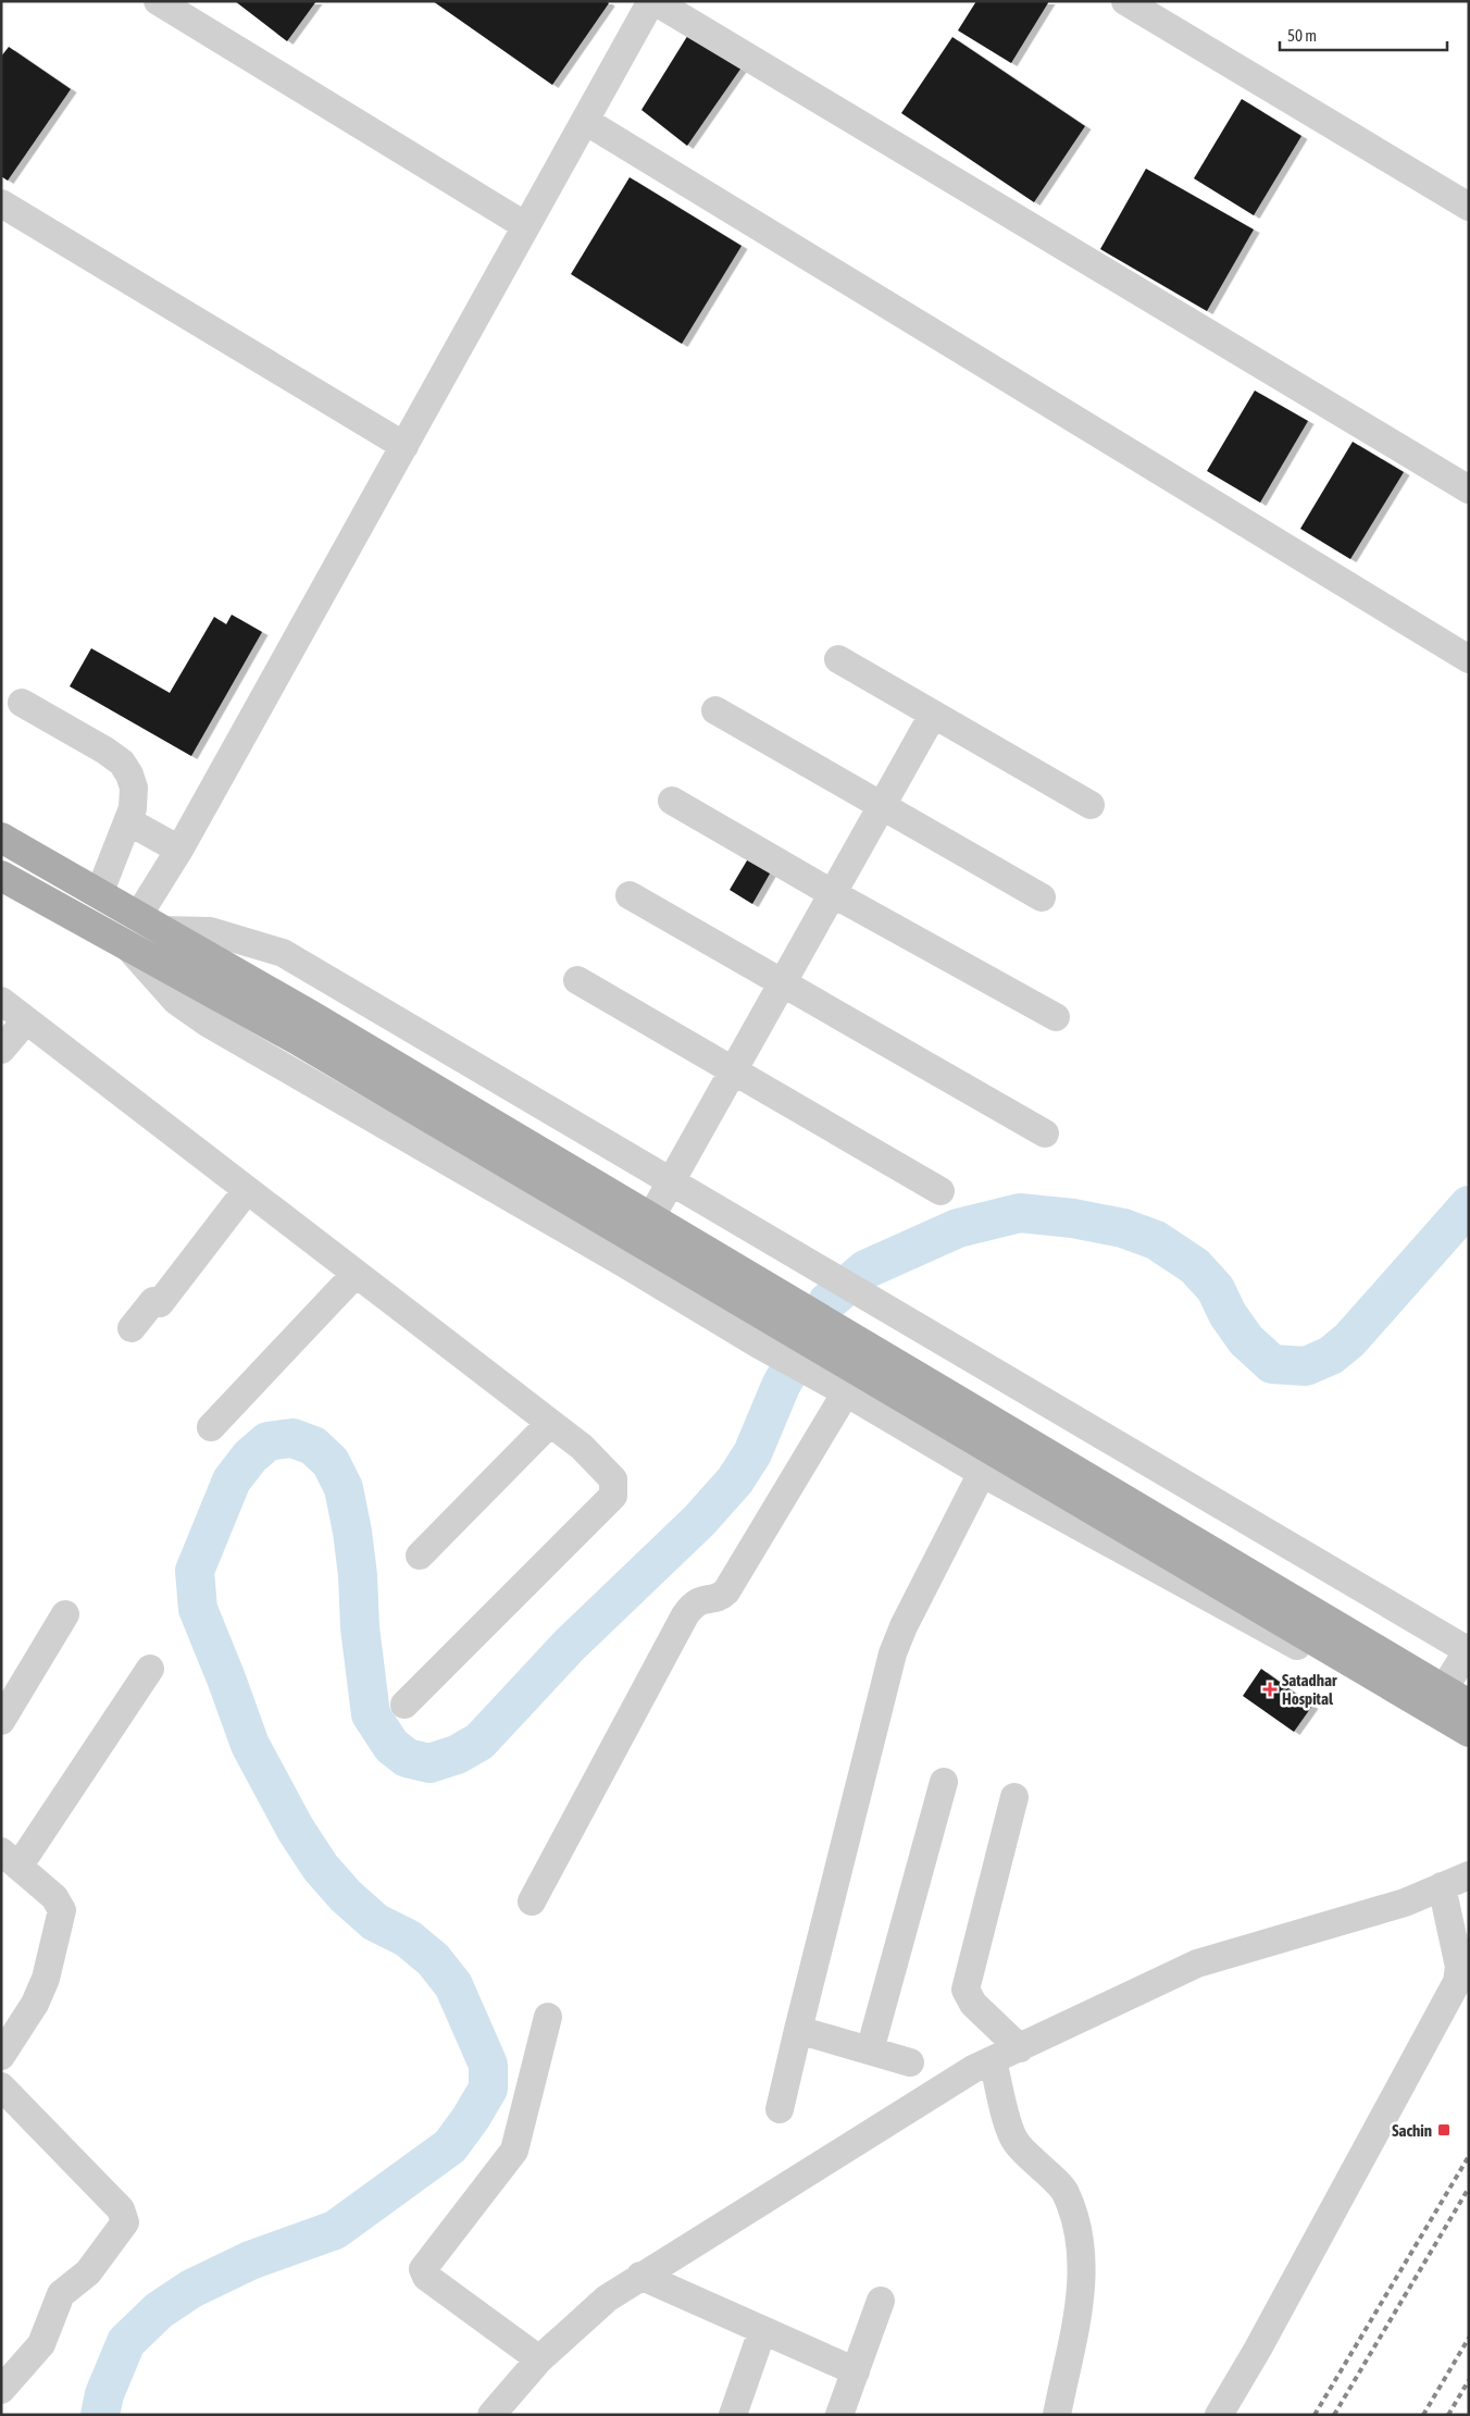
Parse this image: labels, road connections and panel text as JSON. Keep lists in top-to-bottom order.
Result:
{
  "places": {
    "health": ["Satadhar Hospital"],
    "transit": ["Sachin"]
  },
  "scale_bar": "50 m"
}
